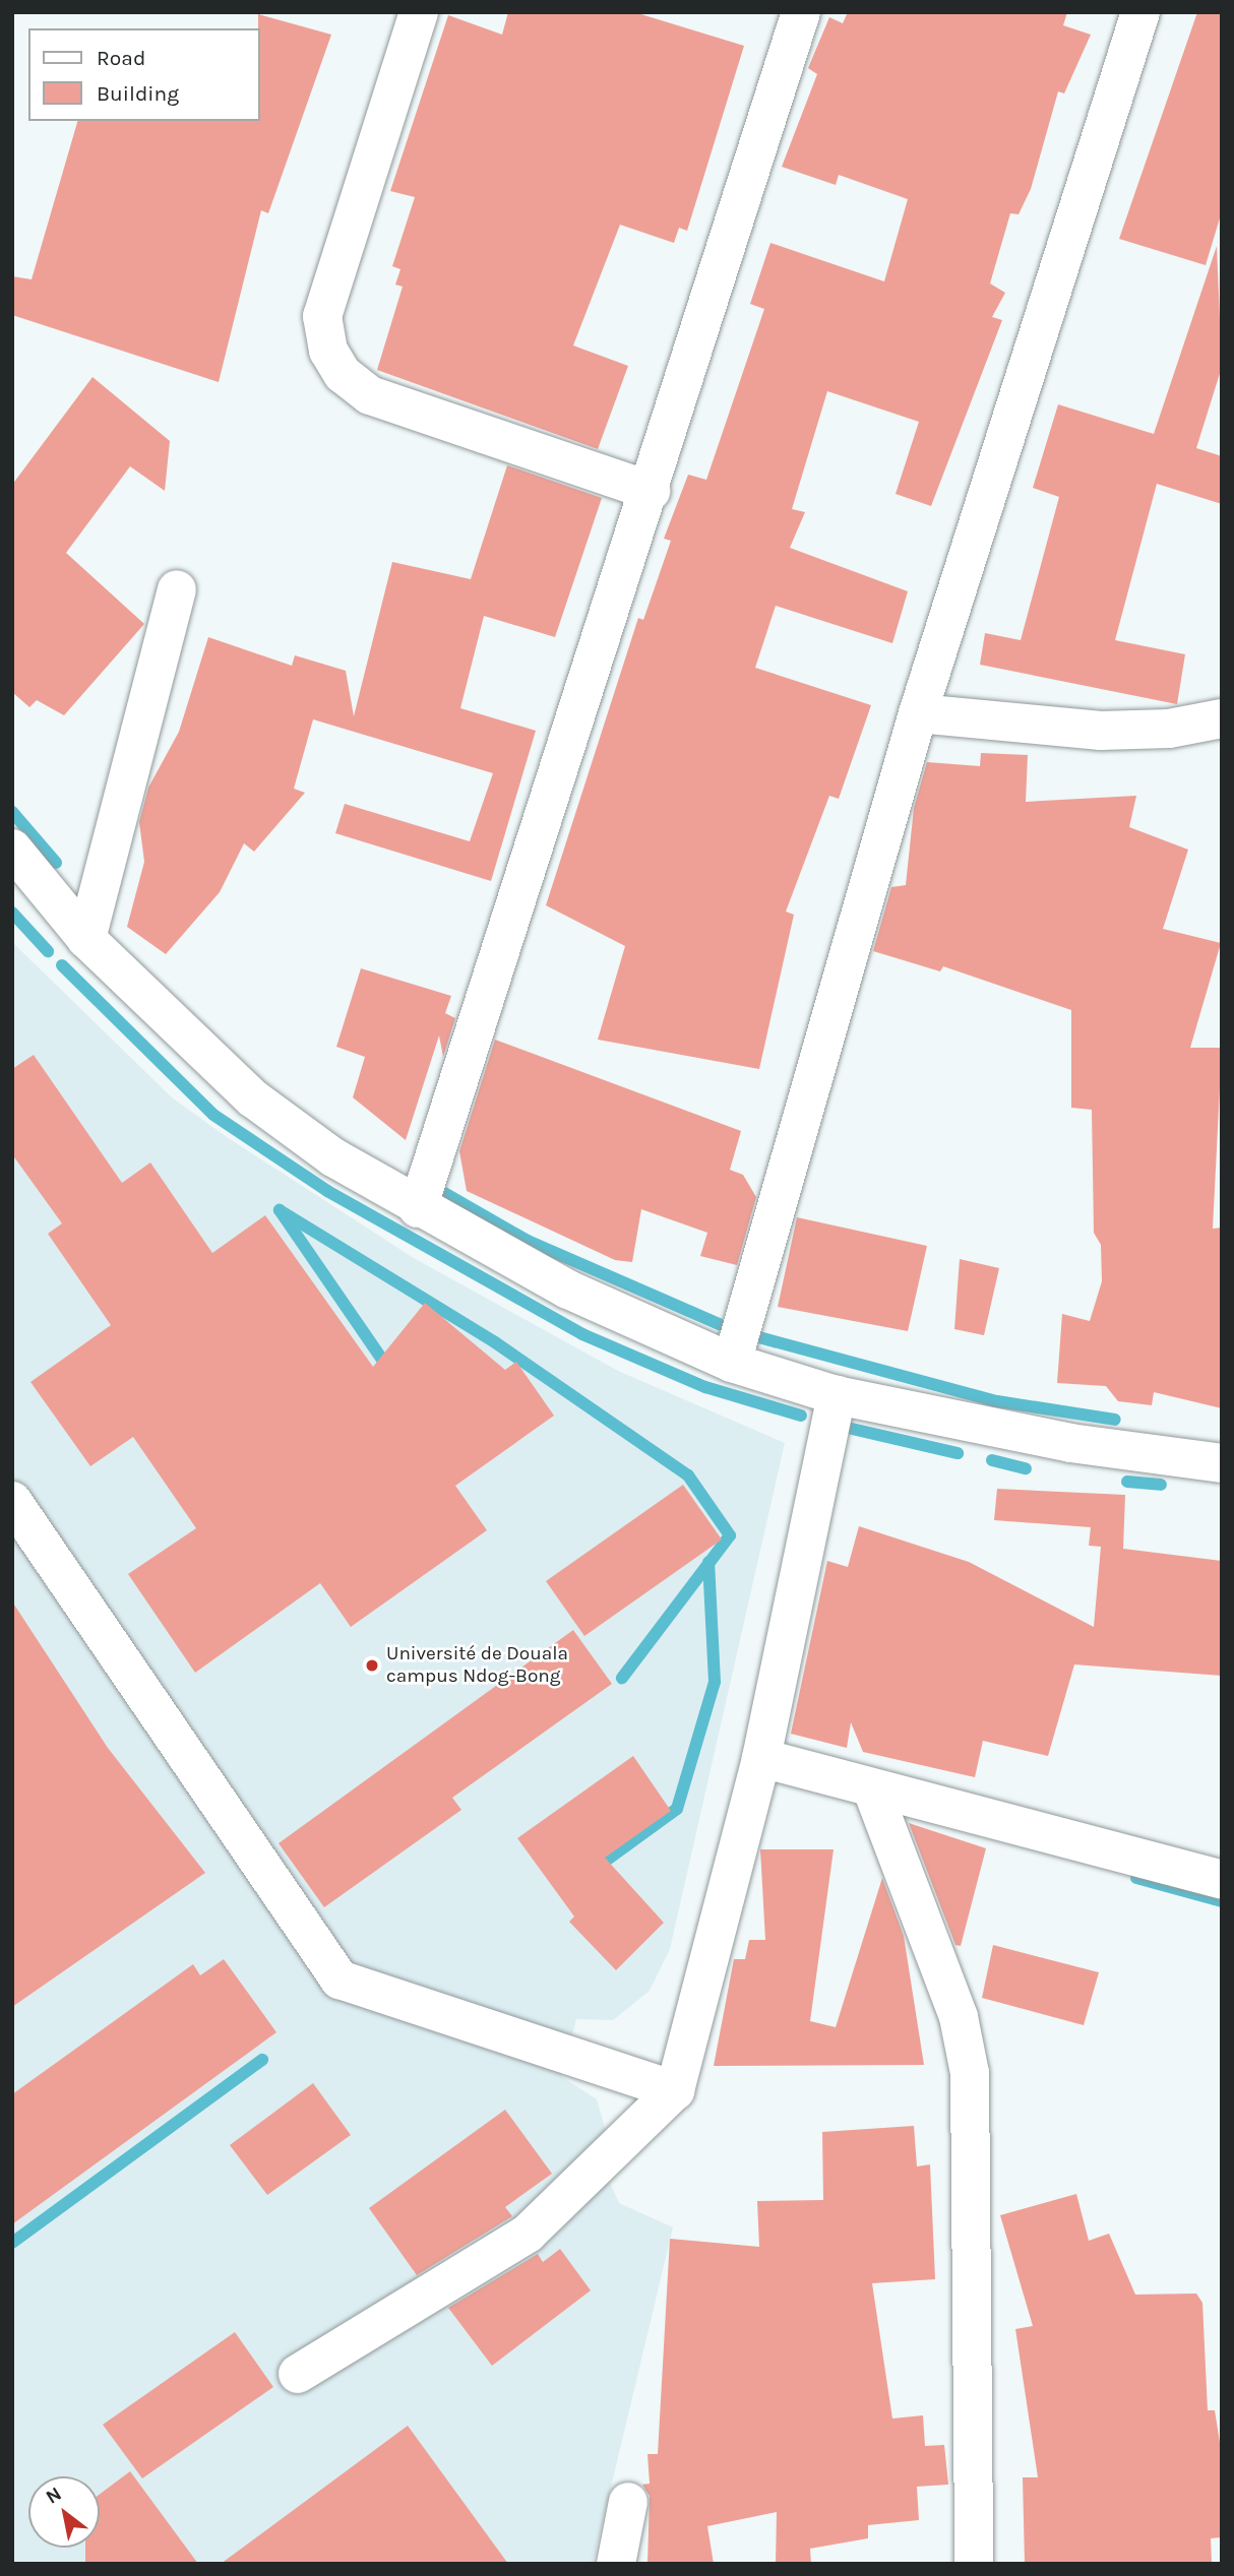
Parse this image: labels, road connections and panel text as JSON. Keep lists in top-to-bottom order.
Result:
{
  "places": ["Université de Douala campus Ndog-Bong"],
  "legend": ["Road", "Building"],
  "north": "top left"
}
